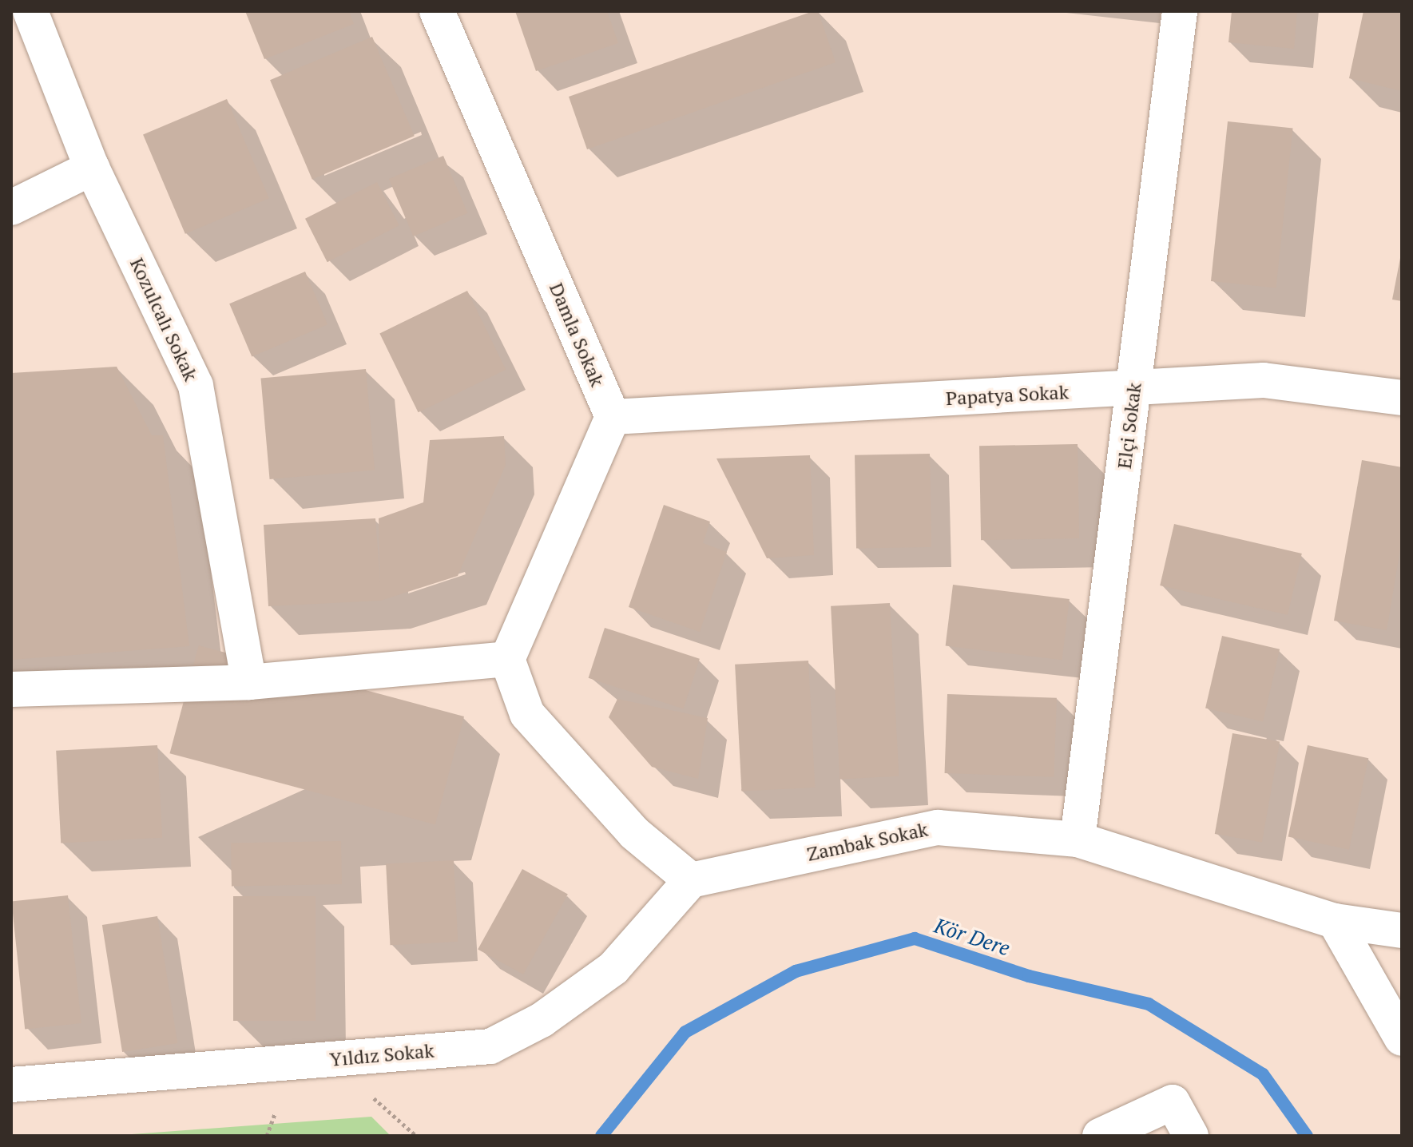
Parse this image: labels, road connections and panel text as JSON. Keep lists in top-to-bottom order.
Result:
{
  "streets": {
    "street": [
      "Kozulcalı Sokak",
      "Damla Sokak",
      "Papatya Sokak",
      "Elçi Sokak",
      "Zambak Sokak",
      "Yıldız Sokak"
    ]
  },
  "crossings": [
    ["Damla Sokak", "Papatya Sokak"],
    ["Papatya Sokak", "Elçi Sokak"],
    ["Elçi Sokak", "Zambak Sokak"],
    ["Zambak Sokak", "Yıldız Sokak"]
  ],
  "water": ["Kör Dere"]
}
